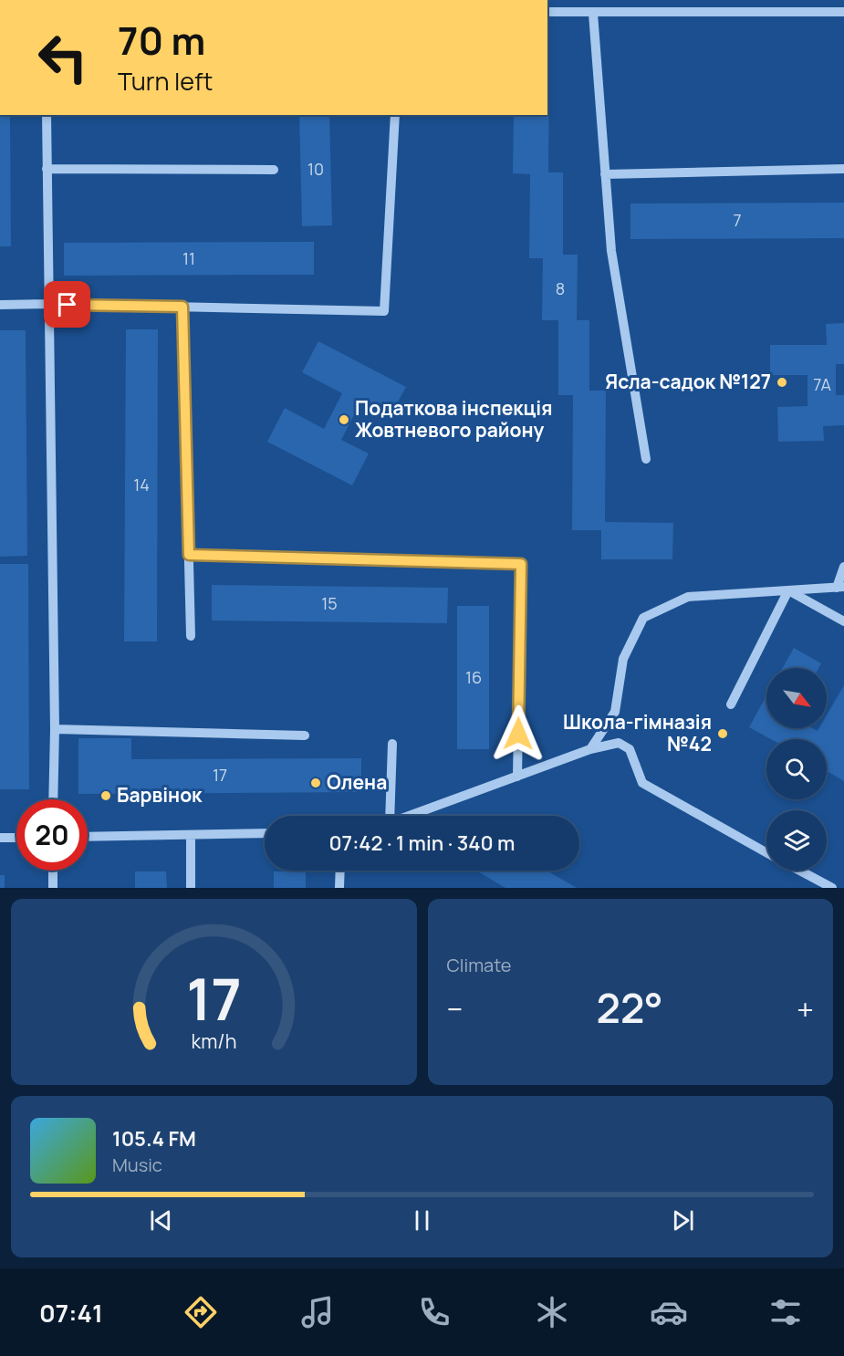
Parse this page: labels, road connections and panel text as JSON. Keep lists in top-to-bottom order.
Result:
{
  "places": [
    "Ясла-садок №127",
    "Податкова інспекція Жовтневого району",
    "Школа-гімназія №42",
    "Олена",
    "Барвінок"
  ],
  "house_numbers": [
    "10",
    "7",
    "11",
    "8",
    "7А",
    "14",
    "15",
    "16",
    "17"
  ],
  "north": "bottom right",
  "page": {
    "turn": ["70 m", "Turn left"],
    "limit": "20",
    "trip": "07:42 · 1 min · 340 m",
    "tile": "Climate",
    "heat": ["−", "22°", "+"],
    "song": ["105.4 FM", "Music"],
    "tabs": "07:41",
    "gauge": ["17", "km/h"]
  }
}
